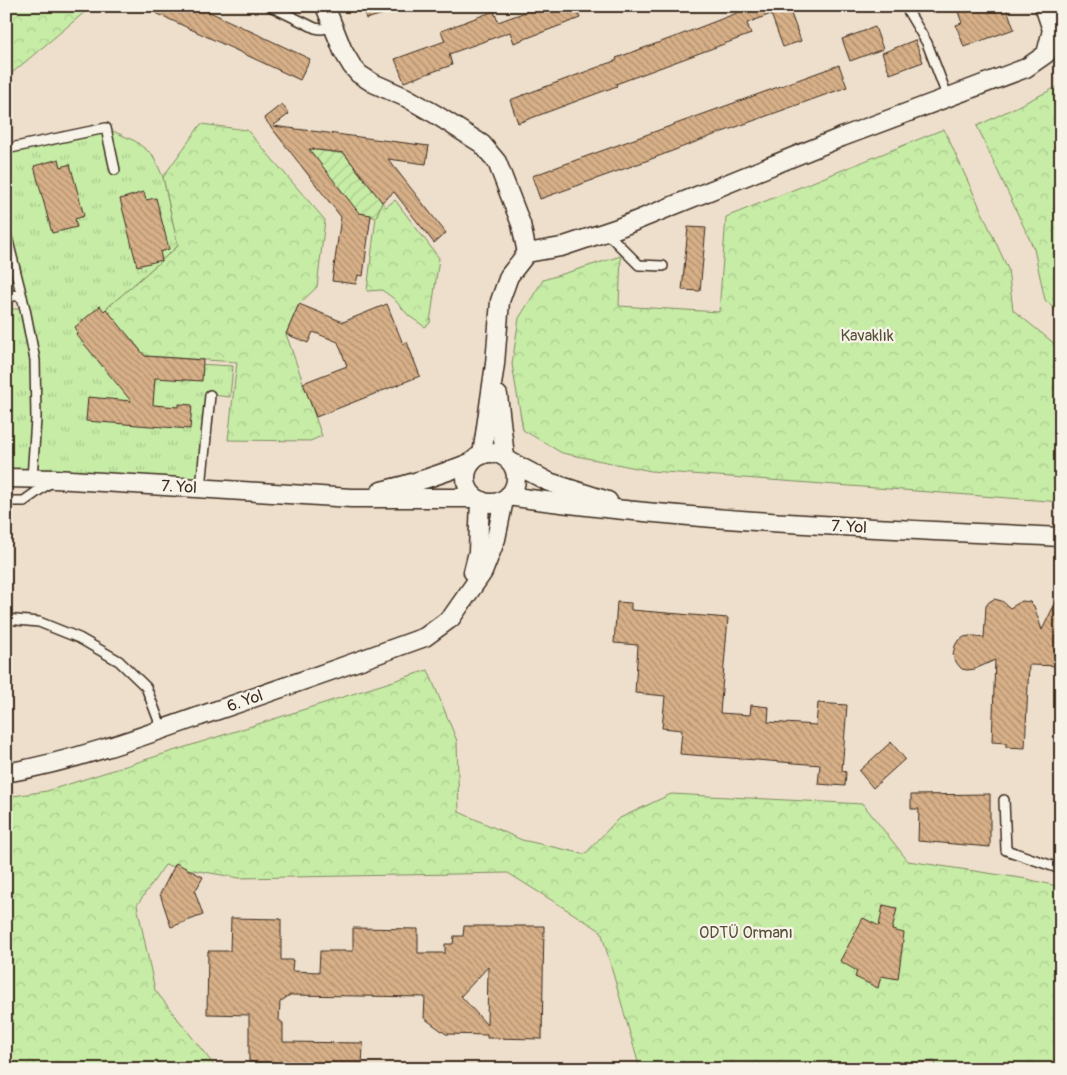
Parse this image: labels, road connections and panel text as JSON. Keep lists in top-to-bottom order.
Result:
{
  "streets": {
    "street": ["7. Yol", "6. Yol"]
  },
  "crossings": [
    ["7. Yol", "6. Yol"]
  ],
  "parks": ["Kavaklık", "ODTÜ Ormanı"]
}
